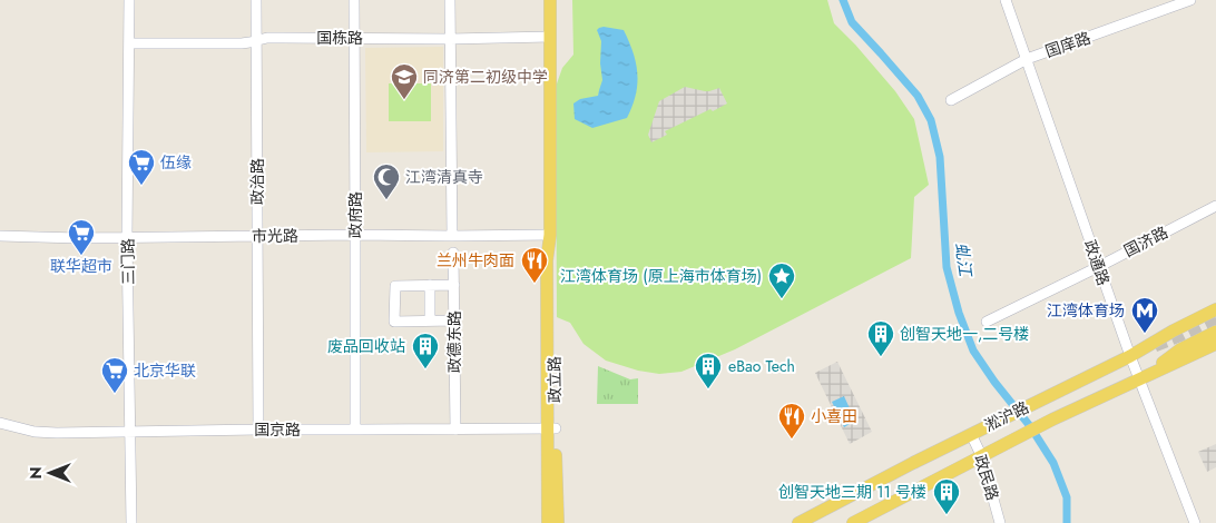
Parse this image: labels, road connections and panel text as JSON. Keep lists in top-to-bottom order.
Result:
{
  "streets": {
    "main road": ["政立路", "淞沪路"],
    "street": [
      "国栋路",
      "国庠路",
      "政治路",
      "政府路",
      "市光路",
      "国济路",
      "三门路",
      "政通路",
      "政德东路",
      "国京路",
      "政民路"
    ]
  },
  "crossings": [
    ["国栋路", "政治路"],
    ["国栋路", "政府路"],
    ["国栋路", "三门路"],
    ["国栋路", "政立路"],
    ["国庠路", "政通路"],
    ["政治路", "市光路"],
    ["政治路", "国京路"],
    ["政府路", "市光路"],
    ["政府路", "国京路"],
    ["市光路", "三门路"],
    ["市光路", "政立路"],
    ["国济路", "政通路"],
    ["三门路", "国京路"],
    ["政通路", "淞沪路"],
    ["政德东路", "国京路"],
    ["政立路", "国京路"],
    ["淞沪路", "政民路"]
  ],
  "water": ["虬江"],
  "places": {
    "school or university": ["同济第二初级中学"],
    "supermarket": ["伍缘", "联华超市", "北京华联"],
    "mosque": ["江湾清真寺"],
    "restaurant": ["兰州牛肉面", "小喜田"],
    "place": ["江湾体育场 (原上海市体育场)"],
    "metro station": ["江湾体育场"],
    "building": [
      "创智天地一,二号楼",
      "废品回收站",
      "eBao Tech",
      "创智天地三期 11 号楼"
    ]
  },
  "north": "left"
}
